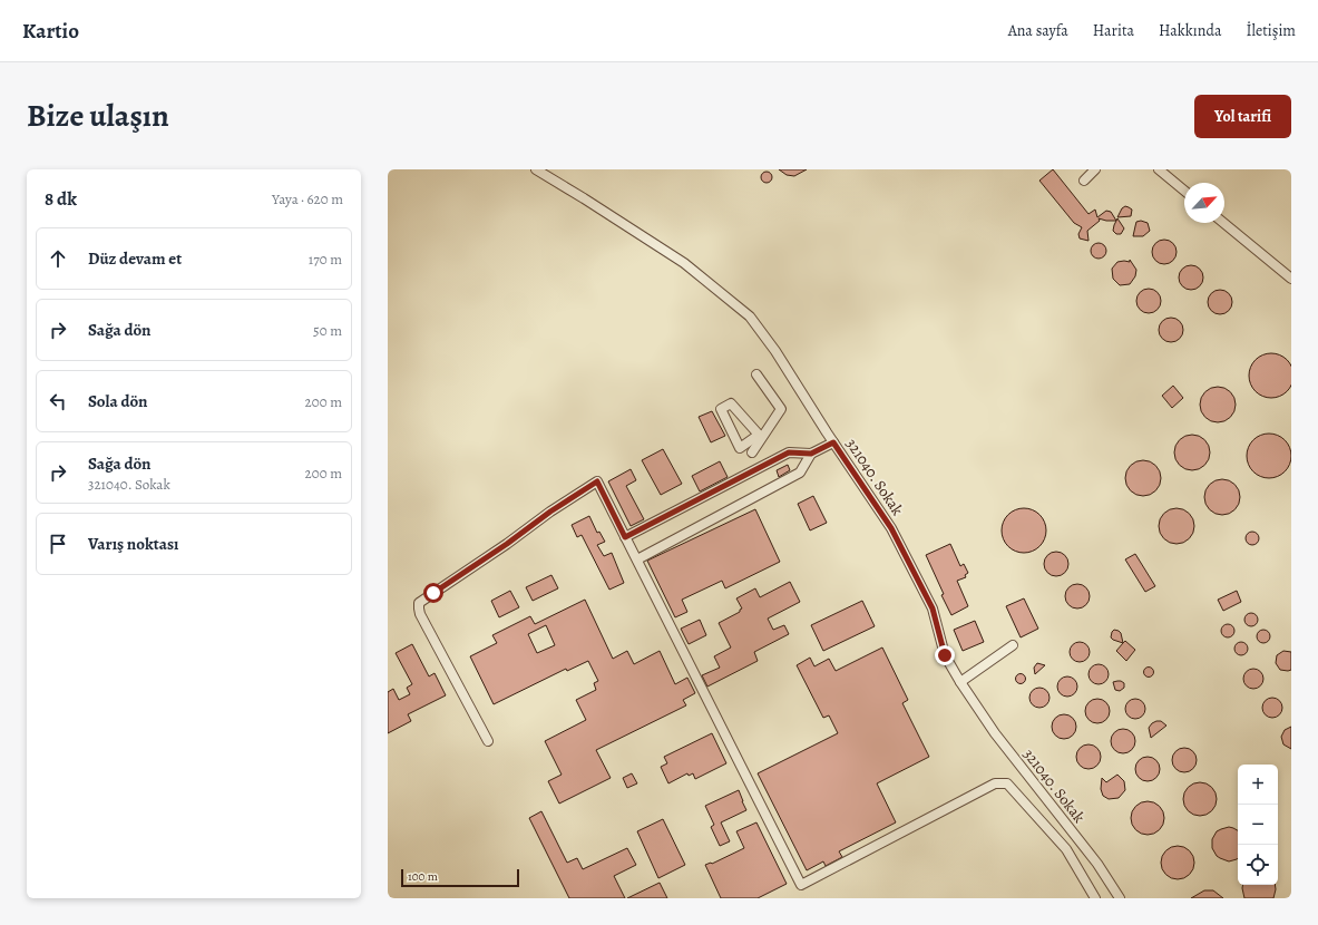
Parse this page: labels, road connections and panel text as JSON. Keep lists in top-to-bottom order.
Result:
{
  "streets": {
    "street": ["321040. Sokak"]
  },
  "scale_bar": "100 m",
  "north": "top right",
  "page": {
    "header": "Kartio",
    "nav": [
      "Ana sayfa",
      "Harita",
      "Hakkında",
      "İletişim"
    ],
    "title": "Bize ulaşın",
    "buttons": "Yol tarifi",
    "heading": ["8 dk", "Yaya · 620 m"],
    "list": [
      ["Düz devam et", "170 m"],
      ["Sağa dön", "50 m"],
      ["Sola dön", "200 m"],
      ["Sağa dön", "321040. Sokak", "200 m"],
      "Varış noktası"
    ],
    "map_buttons": ["+", "−"],
    "scale": "100 m"
  }
}
